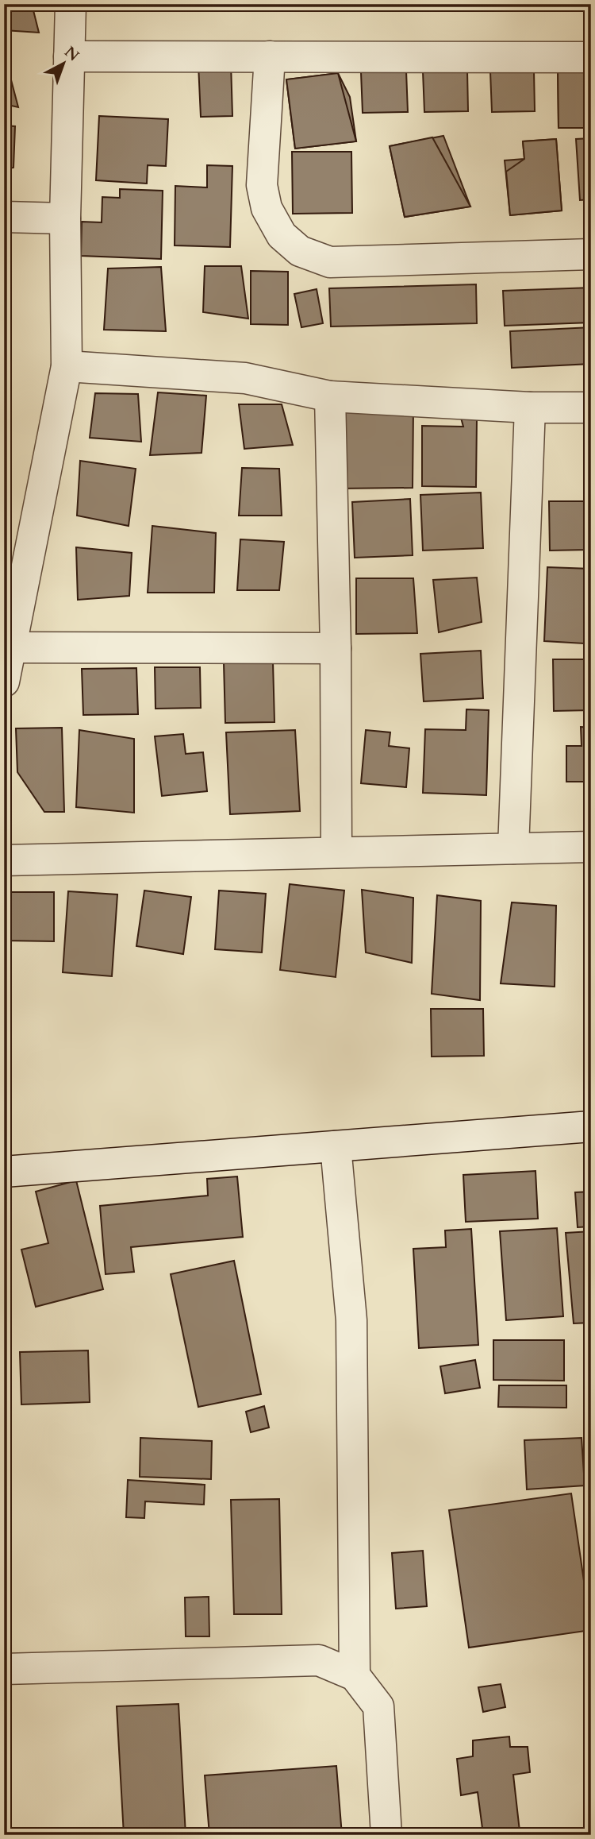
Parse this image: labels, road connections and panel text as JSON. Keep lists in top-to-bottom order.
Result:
{
  "north": "top right"
}
